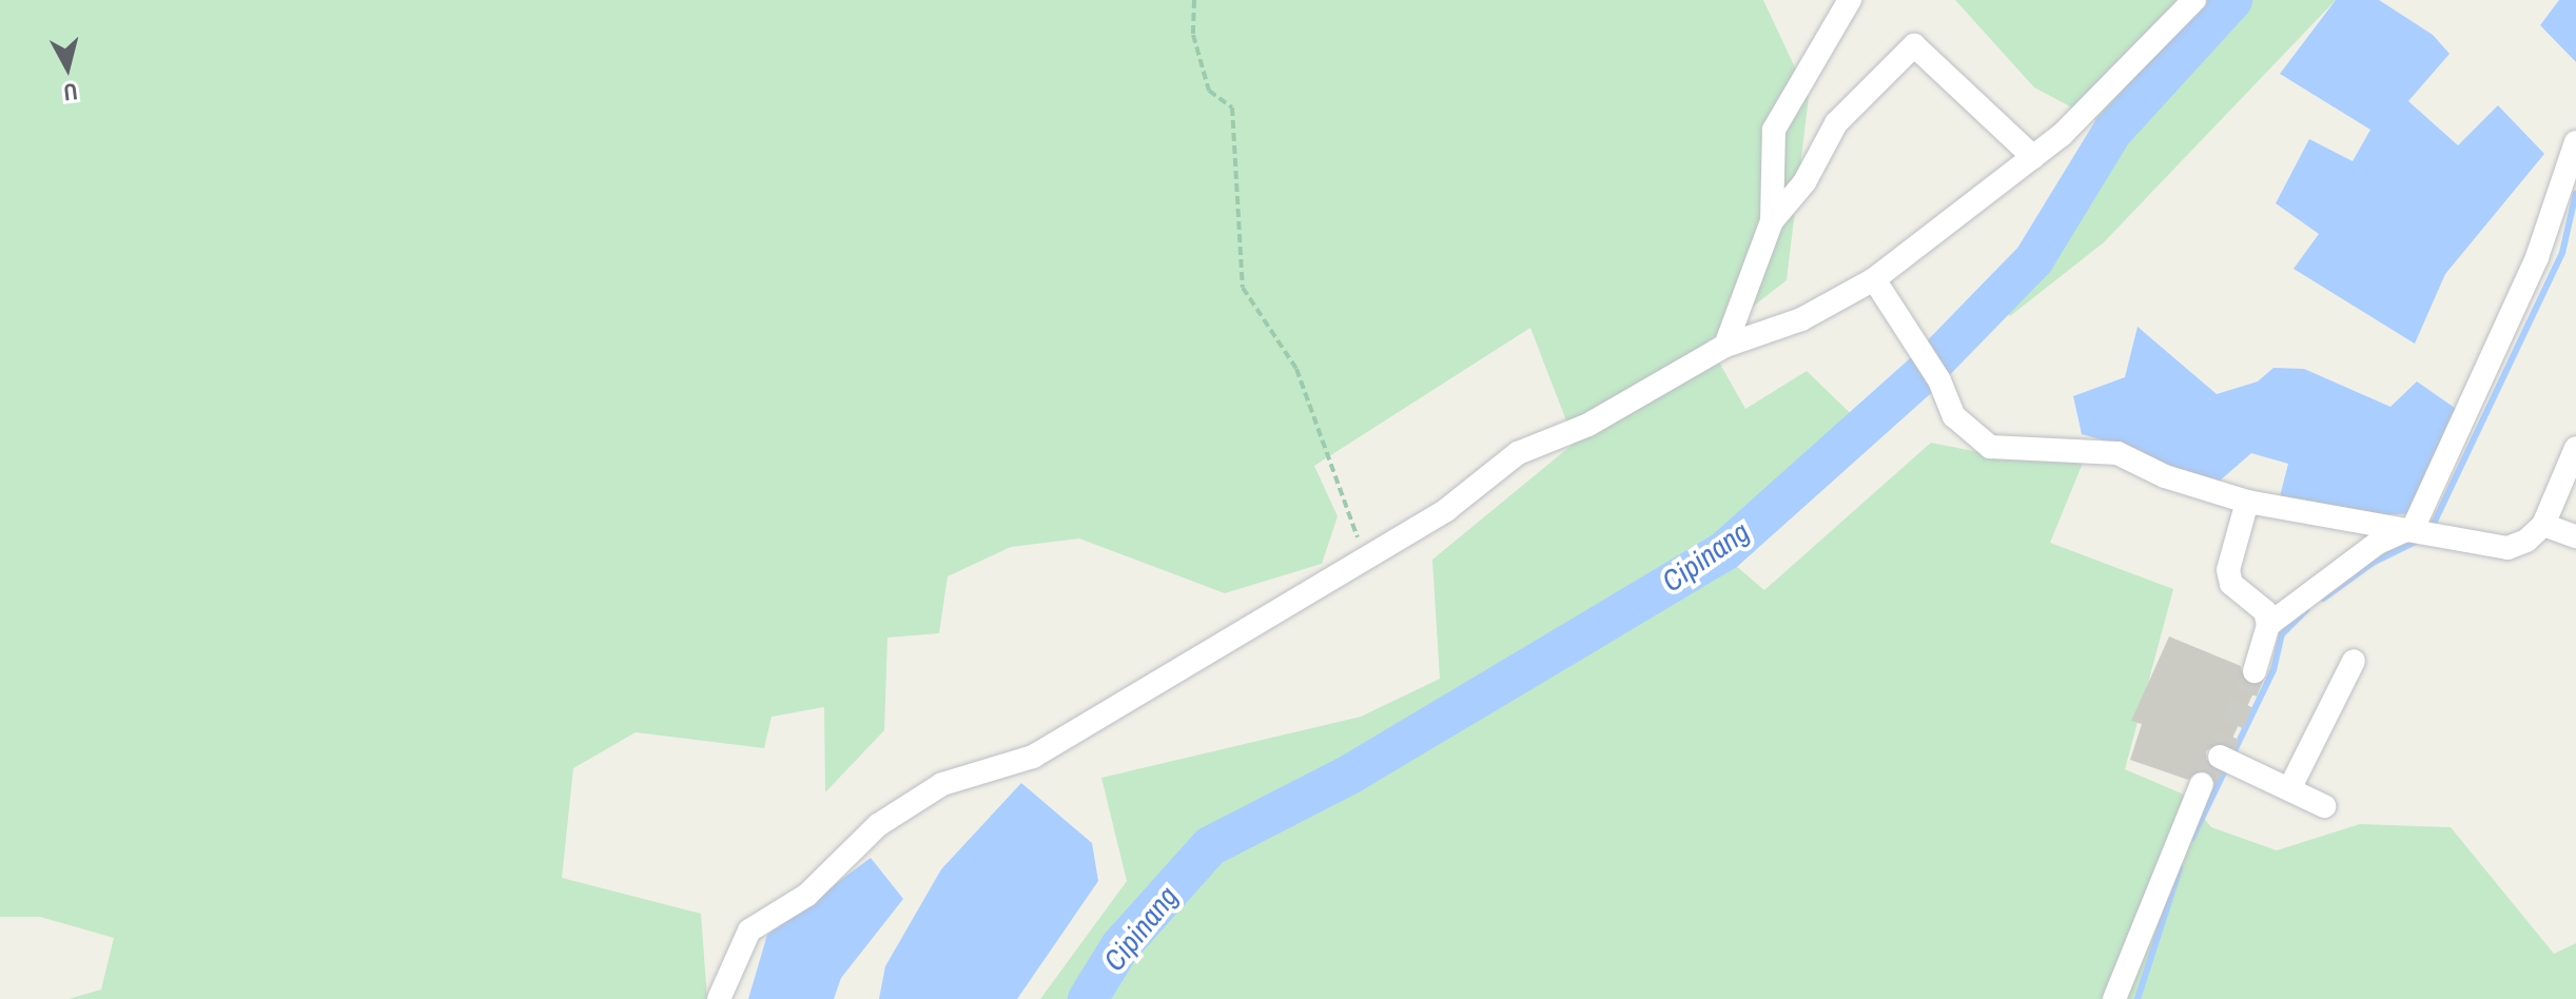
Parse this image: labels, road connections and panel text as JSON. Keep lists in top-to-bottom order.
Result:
{
  "water": ["Cipinang"],
  "north": "bottom"
}
